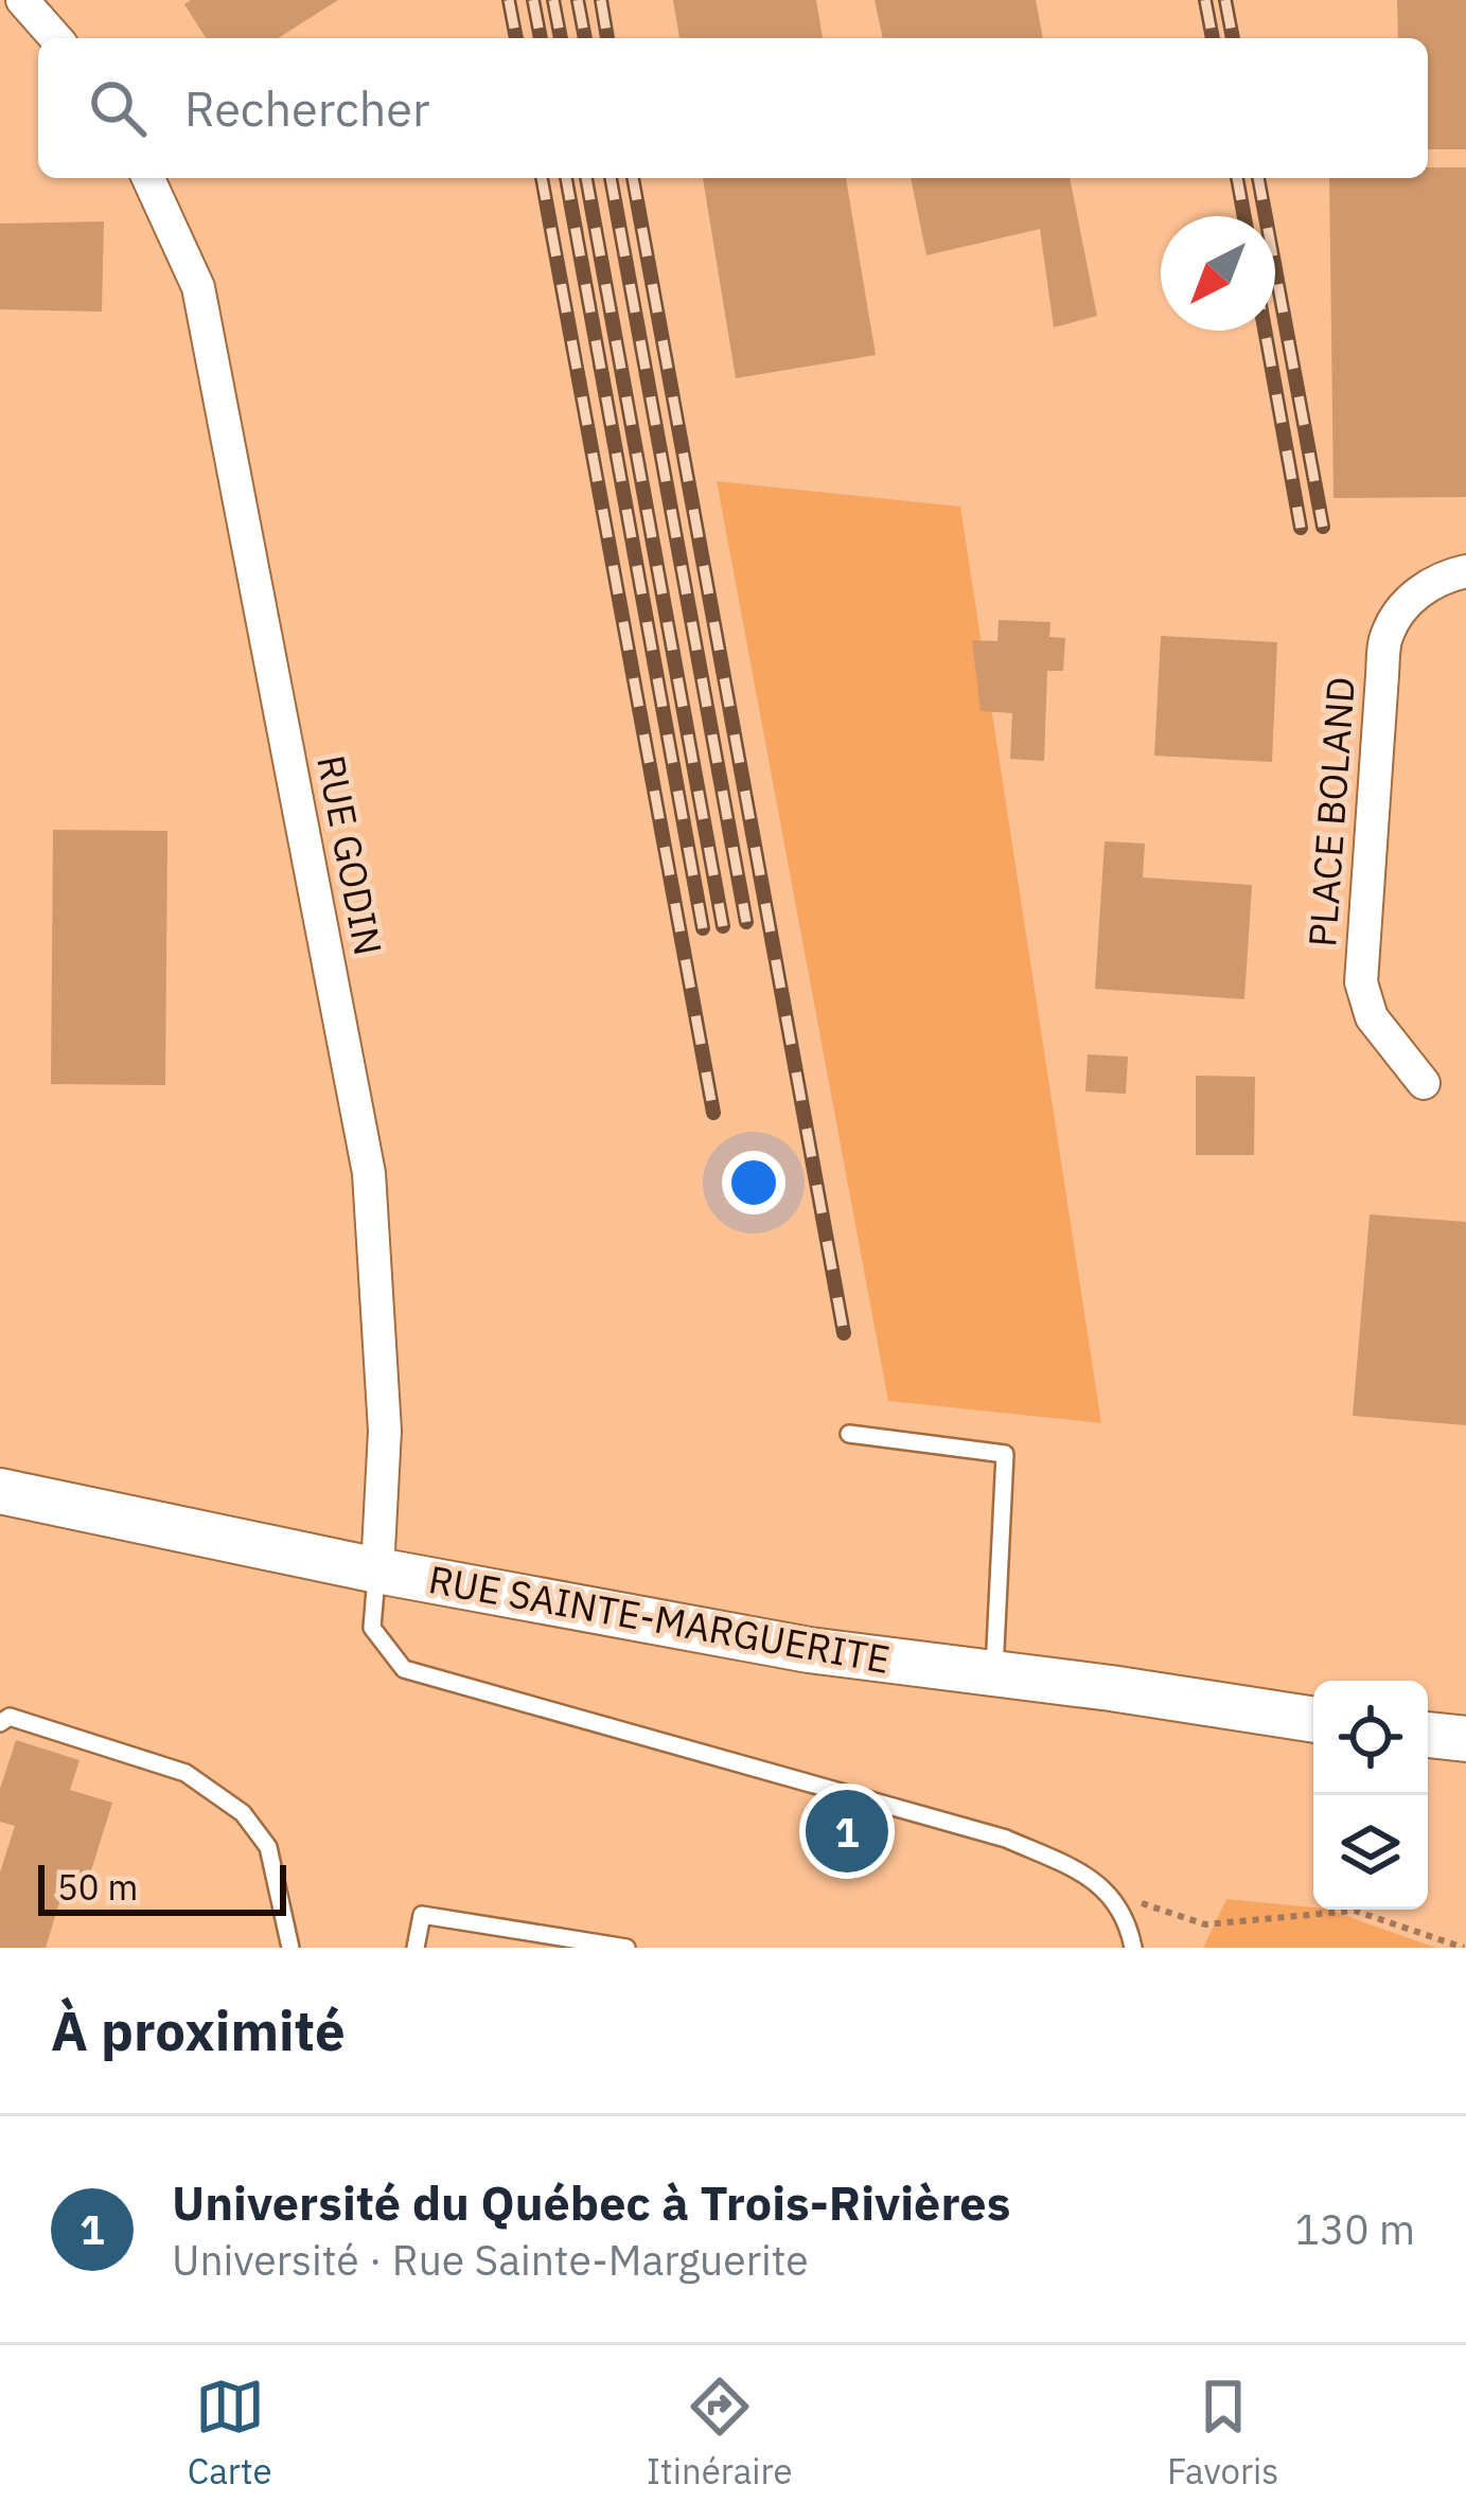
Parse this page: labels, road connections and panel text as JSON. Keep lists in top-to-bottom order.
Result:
{
  "streets": {
    "street": ["PLACE BOLAND", "RUE GODIN", "RUE SAINTE-MARGUERITE"]
  },
  "crossings": [
    ["RUE GODIN", "RUE SAINTE-MARGUERITE"]
  ],
  "scale_bar": "50 m",
  "north": "bottom left",
  "page": {
    "search": "Rechercher",
    "pins": "1",
    "scale": "50 m",
    "heading": "À proximité",
    "list": [
      {
        "mark": "1",
        "name": "Université du Québec à Trois-Rivières",
        "note": "Université · Rue Sainte-Marguerite",
        "value": "130 m"
      }
    ],
    "nav": ["Carte", "Itinéraire", "Favoris"]
  }
}
